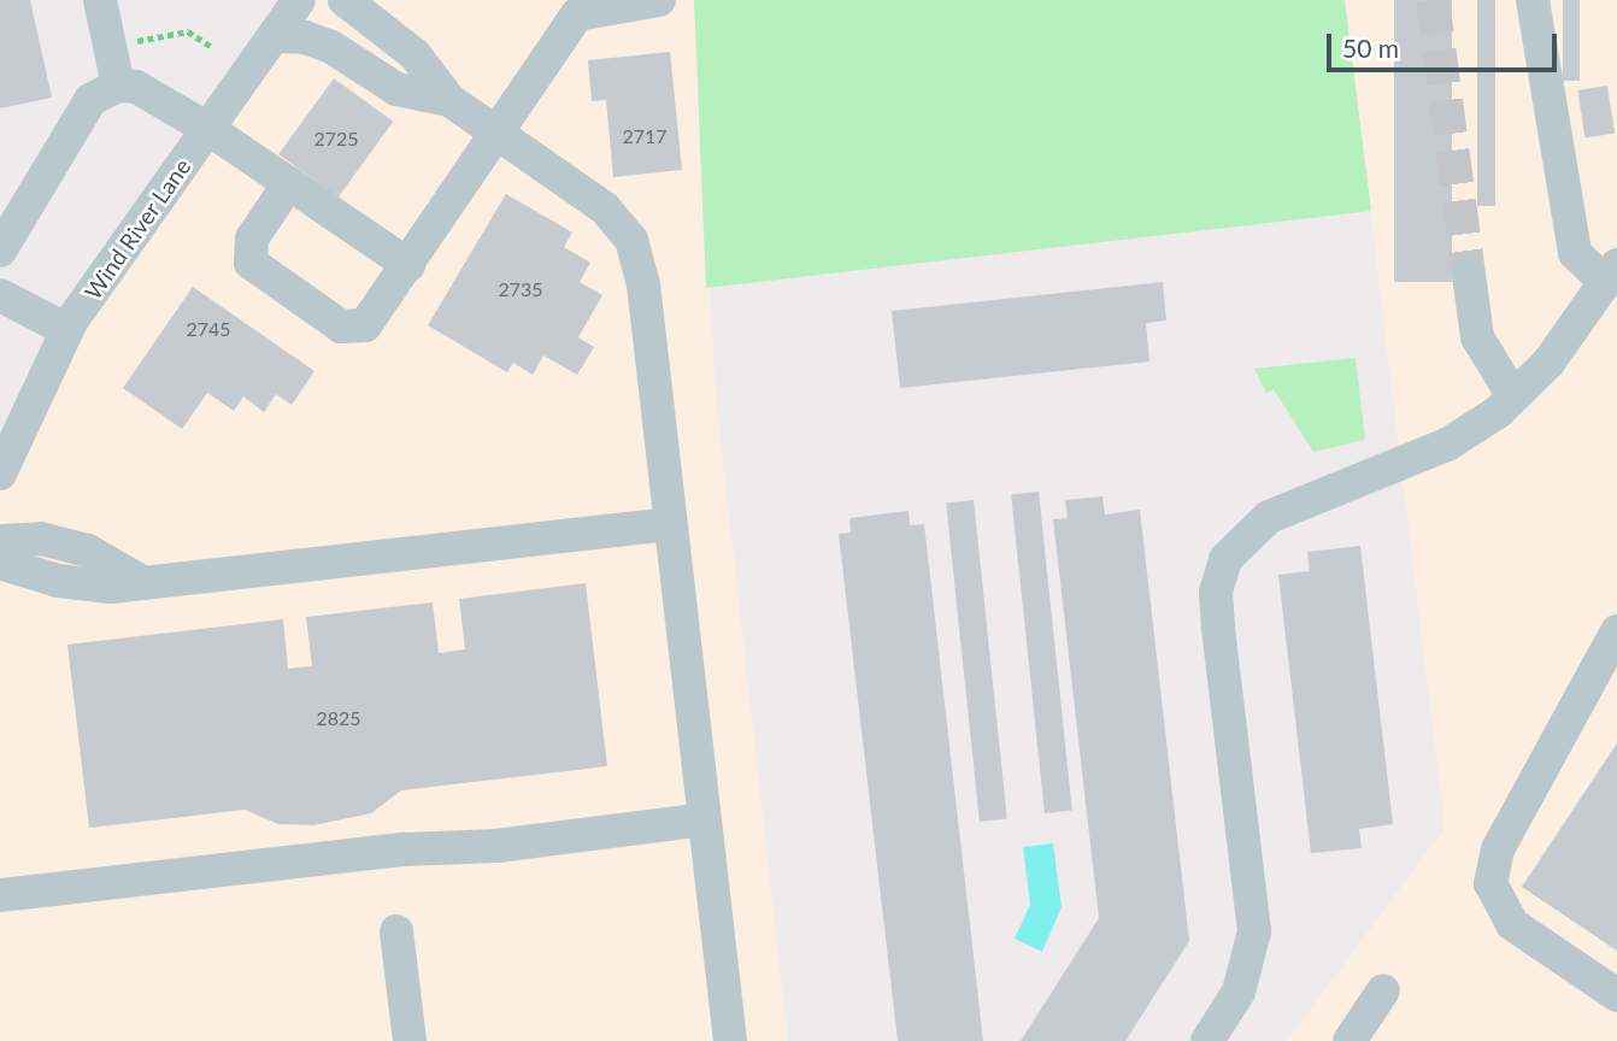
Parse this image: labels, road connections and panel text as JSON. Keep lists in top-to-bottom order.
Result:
{
  "streets": {
    "street": ["Wind River Lane"]
  },
  "house_numbers": [
    "2717",
    "2725",
    "2735",
    "2745",
    "2825"
  ],
  "scale_bar": "50 m"
}
